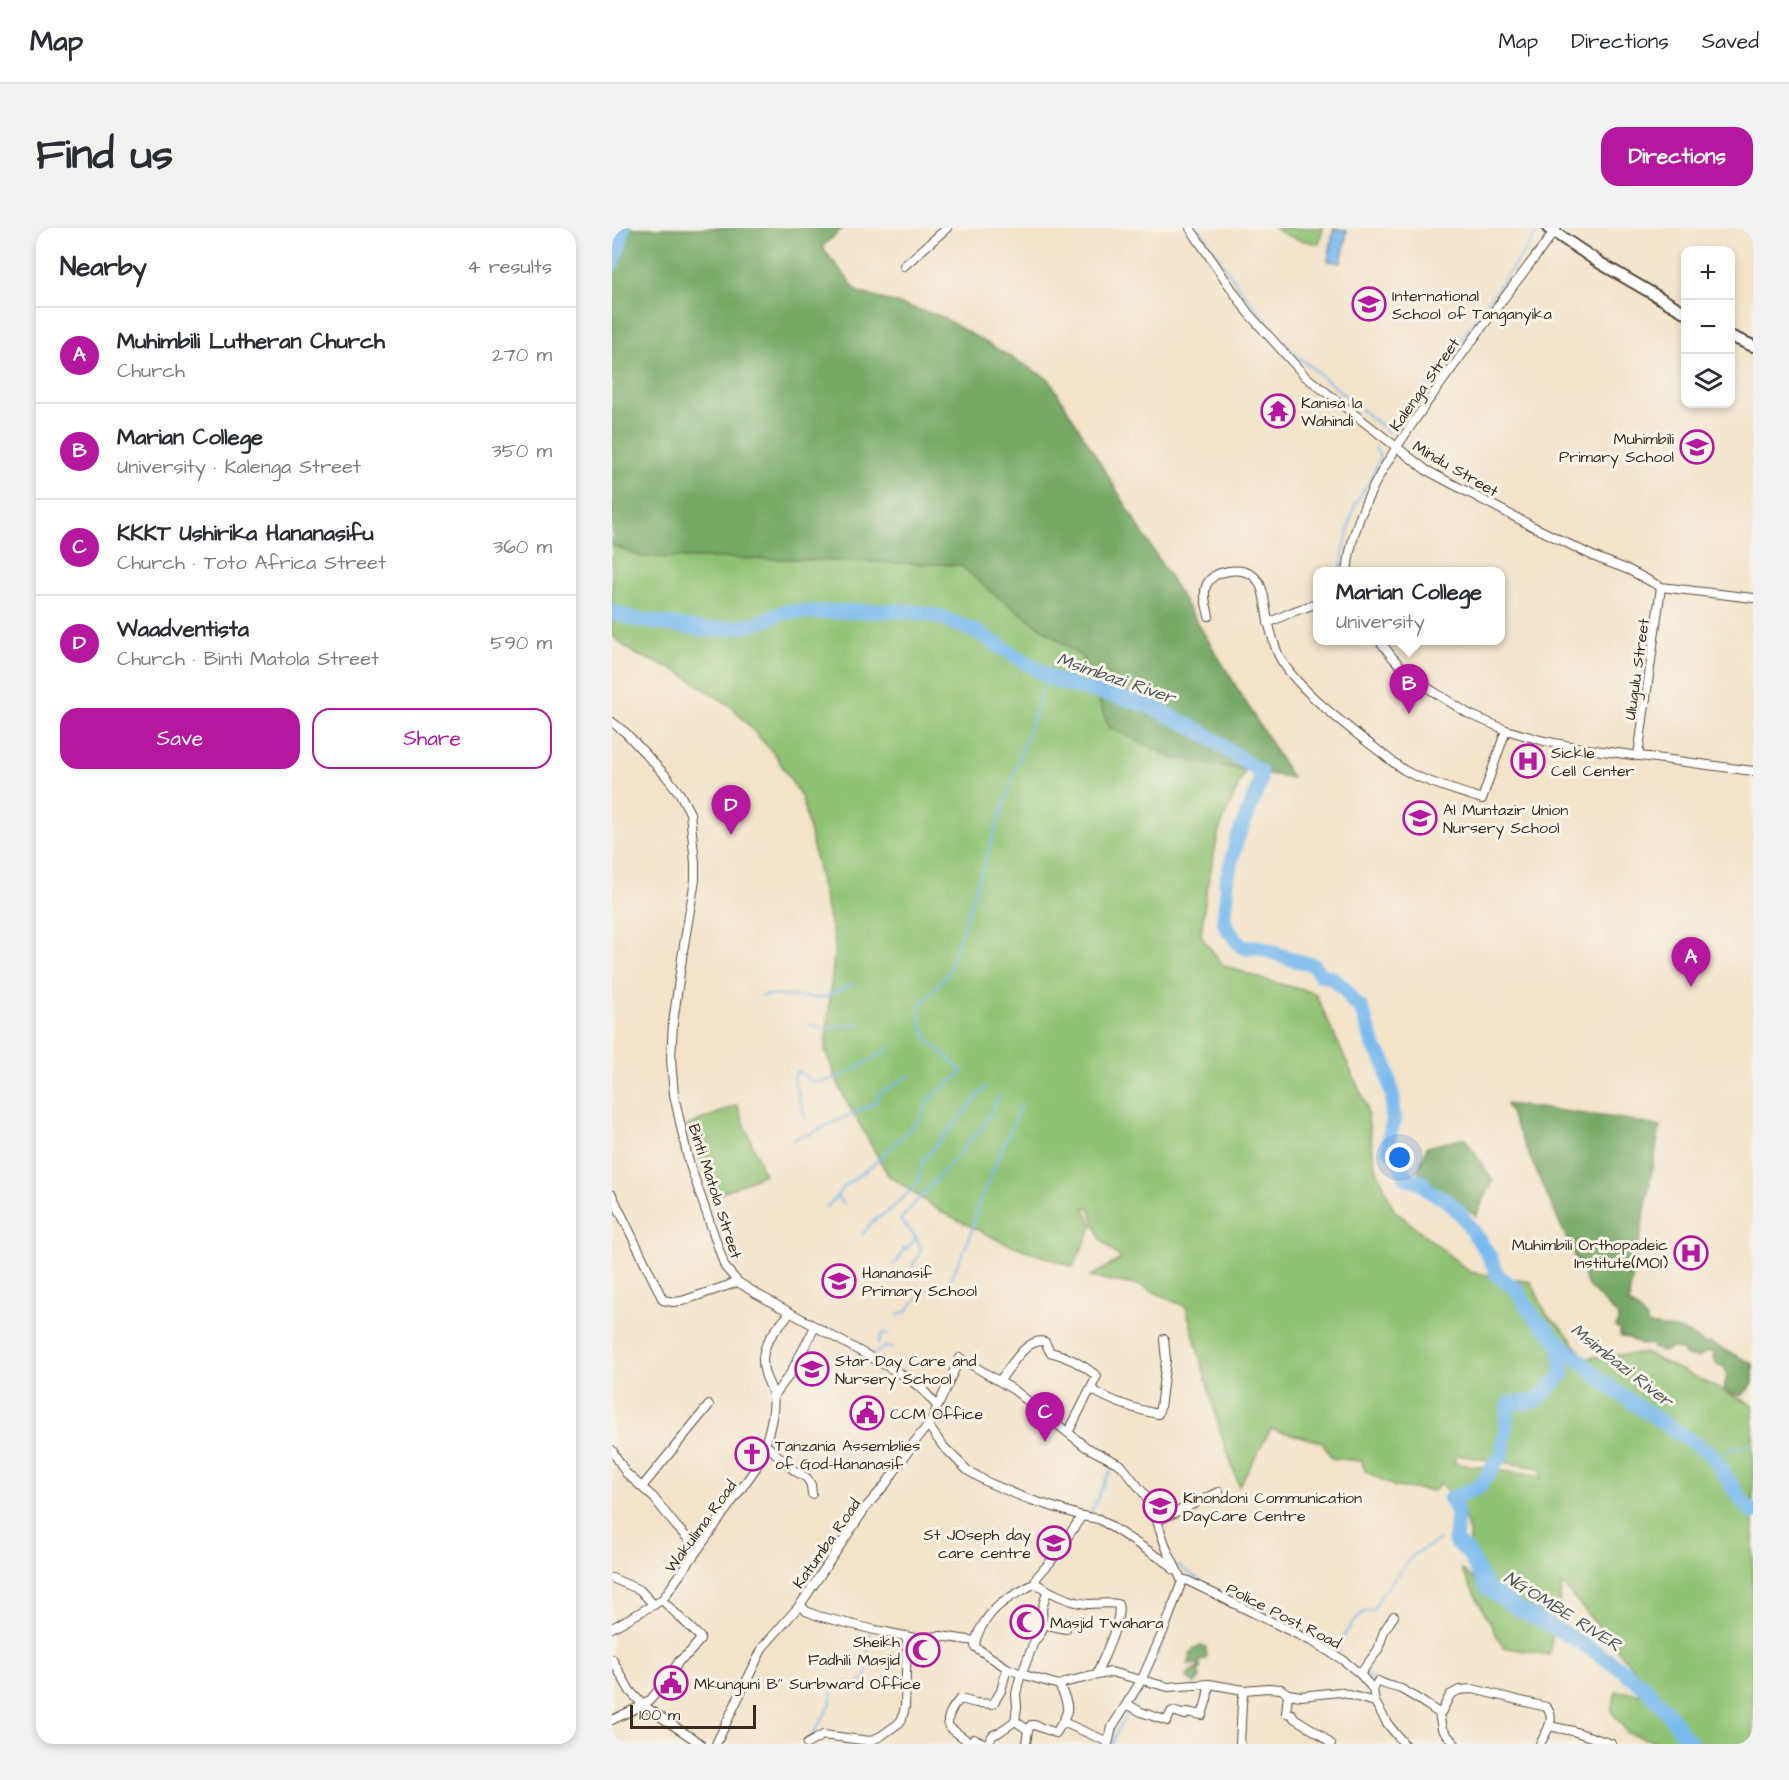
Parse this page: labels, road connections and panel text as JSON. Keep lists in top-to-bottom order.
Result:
{
  "streets": {
    "street": [
      "Kalenga Street",
      "Mindu Street",
      "Ulugulu Street",
      "Binti Matola Street",
      "Wakulima Road",
      "Katumba Road",
      "Police Post Road"
    ]
  },
  "crossings": [
    ["Kalenga Street", "Mindu Street"],
    ["Mindu Street", "Ulugulu Street"],
    ["Binti Matola Street", "Wakulima Road"],
    ["Binti Matola Street", "Katumba Road"]
  ],
  "water": ["Msimbazi River", "NG'OMBE RIVER"],
  "places": {
    "school or university": [
      "International School of Tanganyika",
      "Muhimbili Primary School",
      "Al Muntazir Union Nursery School",
      "Hananasif Primary School",
      "Star Day Care and Nursery School",
      "Kinondoni Communication DayCare Centre",
      "St JOseph day care centre"
    ],
    "temple": ["Kanisa la Wahindi"],
    "hospital": ["Sickle Cell Center", "Muhimbili Orthopadeic Institute(MOI)"],
    "public building": ["CCM Office", "Mkunguni B'' Surbward Office"],
    "church": ["Tanzania Assemblies of God-Hananasif"],
    "mosque": ["Masjid Twahara", "Sheikh Fadhili Masjid"]
  },
  "scale_bar": "100 m",
  "page": {
    "header": "Map",
    "nav": ["Map", "Directions", "Saved"],
    "title": "Find us",
    "buttons": [
      "Directions",
      ["Save", "Share"]
    ],
    "heading": ["Nearby", "4 results"],
    "map_buttons": ["+", "−"],
    "list": [
      {
        "mark": "A",
        "name": "Muhimbili Lutheran Church",
        "note": "Church",
        "value": "270 m"
      },
      {
        "mark": "B",
        "name": "Marian College",
        "note": "University · Kalenga Street",
        "value": "350 m"
      },
      {
        "mark": "C",
        "name": "KKKT Ushirika Hananasifu",
        "note": "Church · Toto Africa Street",
        "value": "360 m"
      },
      {
        "mark": "D",
        "name": "Waadventista",
        "note": "Church · Binti Matola Street",
        "value": "590 m"
      }
    ],
    "popup": ["Marian College", "University"],
    "pins": [
      "B",
      "D",
      "A",
      "C"
    ],
    "scale": "100 m"
  }
}
